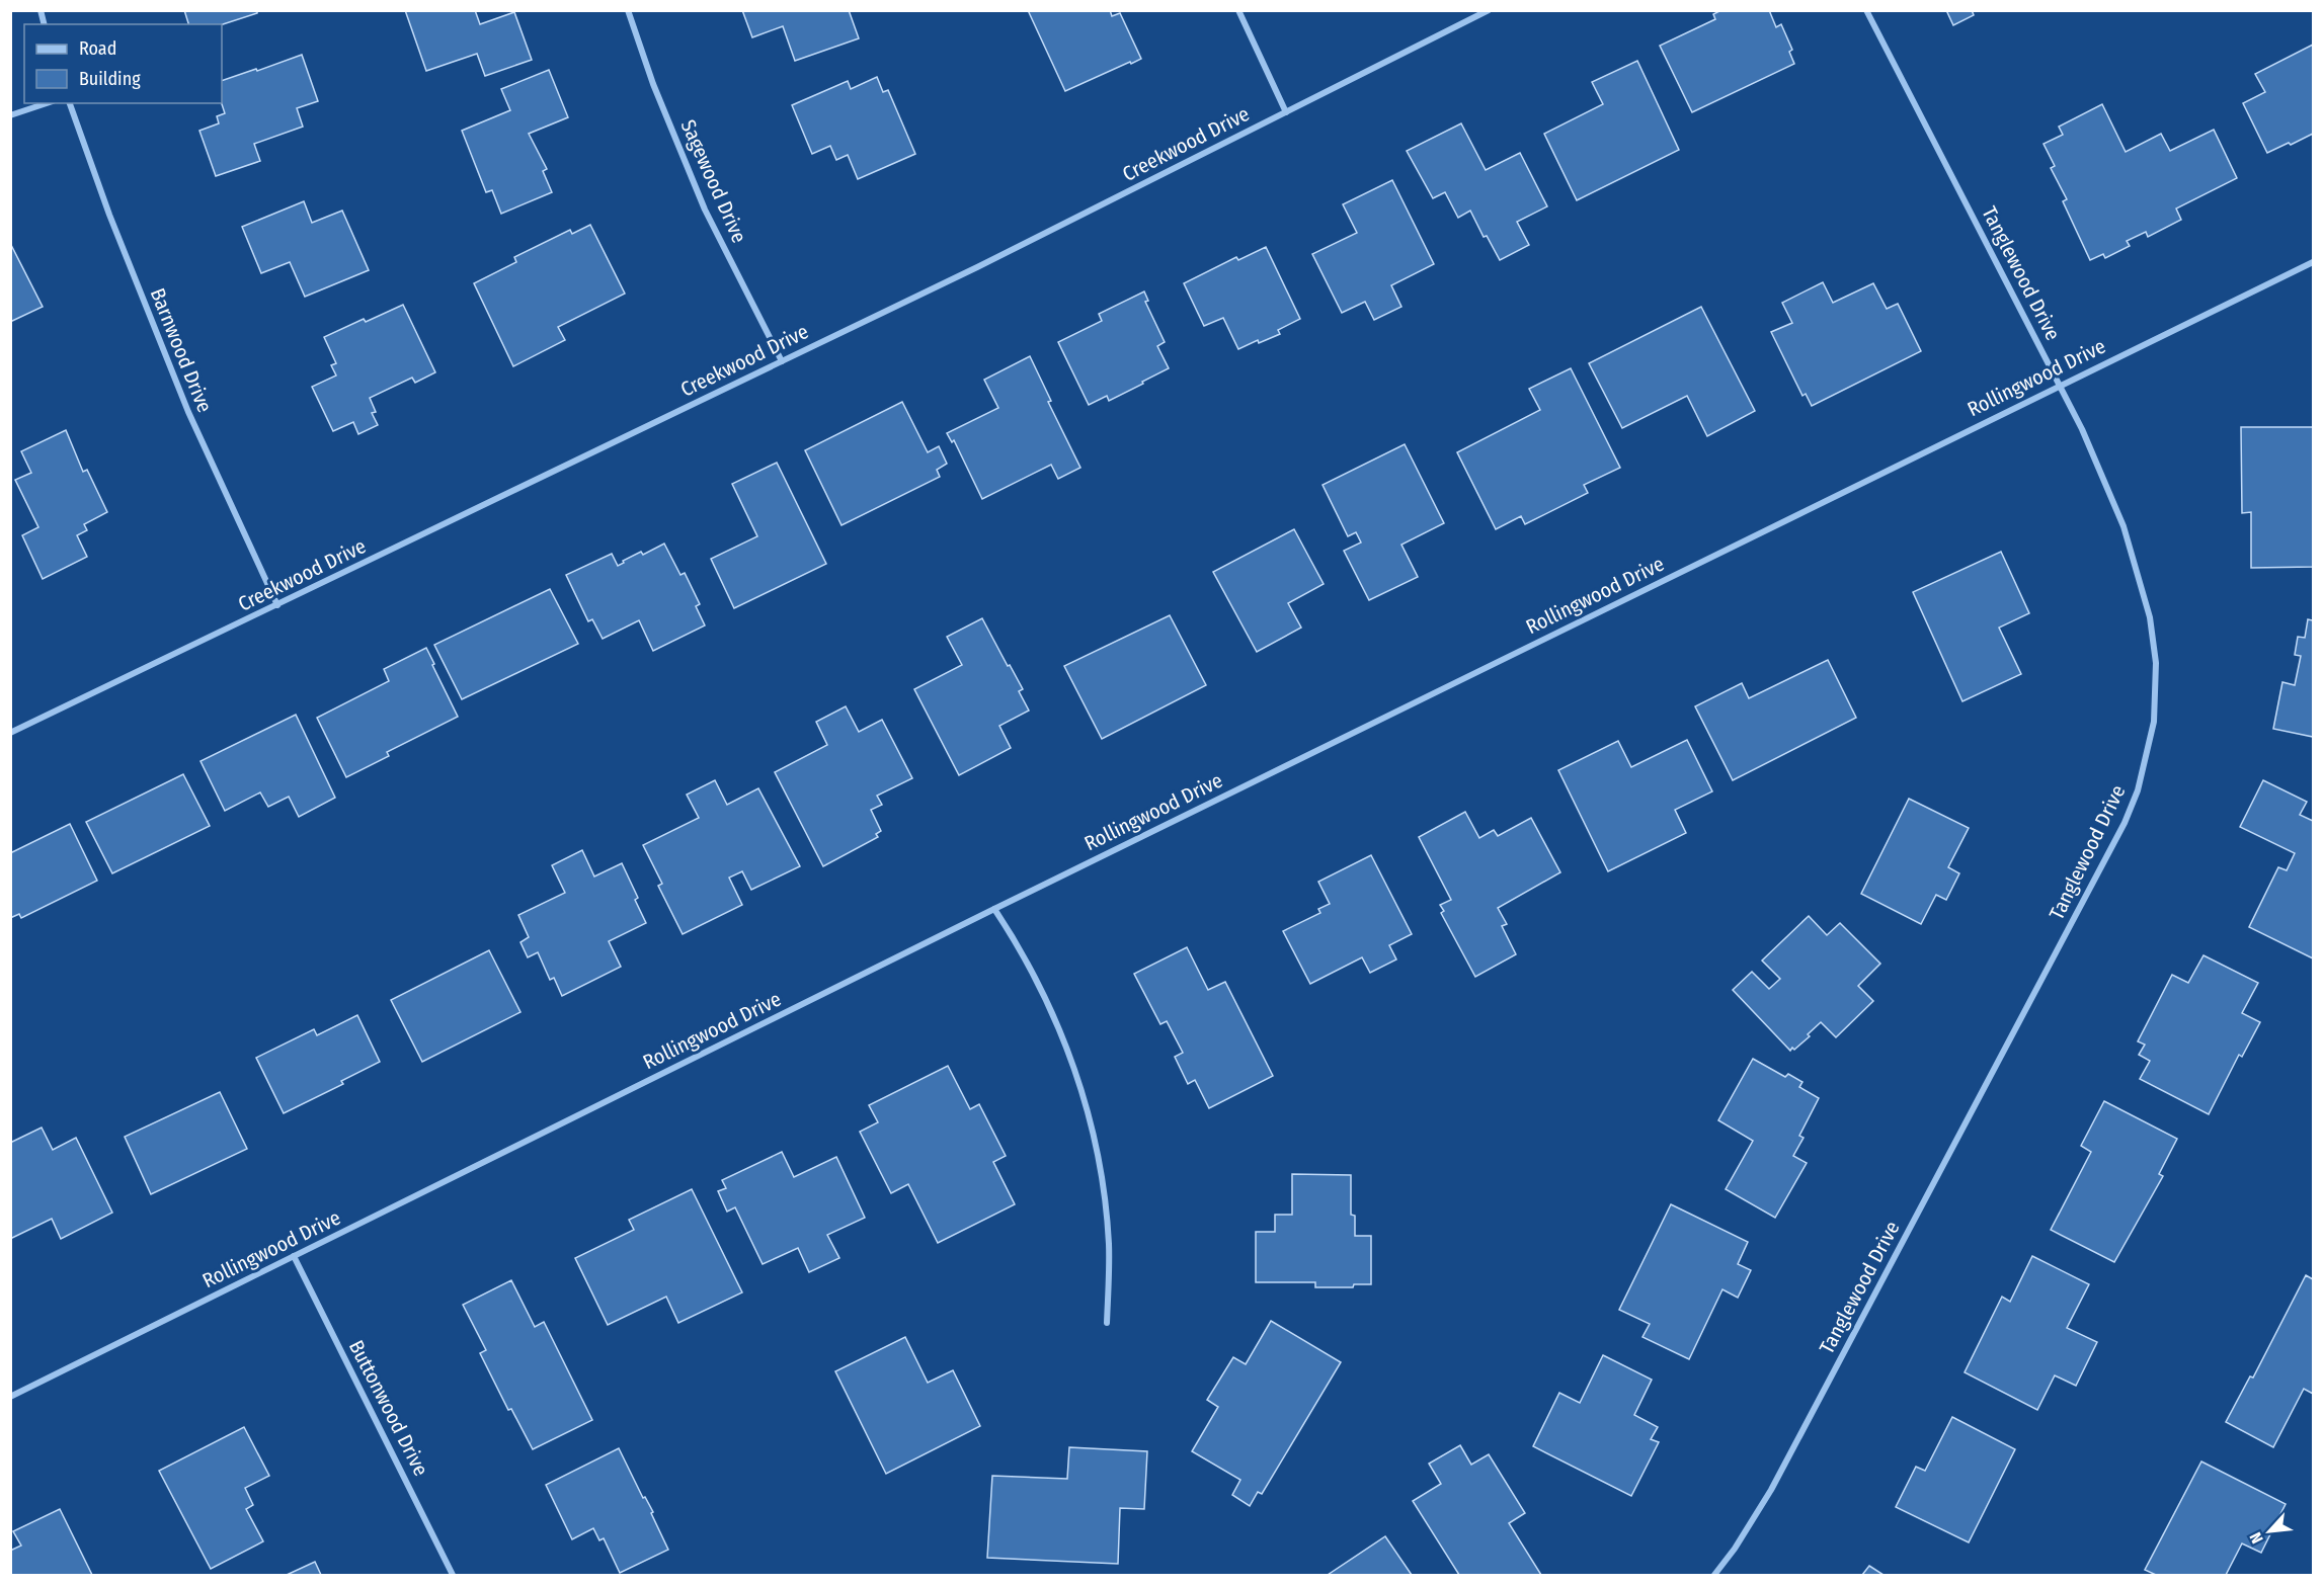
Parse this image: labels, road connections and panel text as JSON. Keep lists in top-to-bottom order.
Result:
{
  "streets": {
    "street": [
      "Creekwood Drive",
      "Sagewood Drive",
      "Tanglewood Drive",
      "Barnwood Drive",
      "Rollingwood Drive",
      "Buttonwood Drive"
    ]
  },
  "crossings": [
    ["Creekwood Drive", "Sagewood Drive"],
    ["Creekwood Drive", "Barnwood Drive"],
    ["Tanglewood Drive", "Rollingwood Drive"],
    ["Rollingwood Drive", "Buttonwood Drive"]
  ],
  "legend": ["Road", "Building"],
  "north": "bottom left"
}
